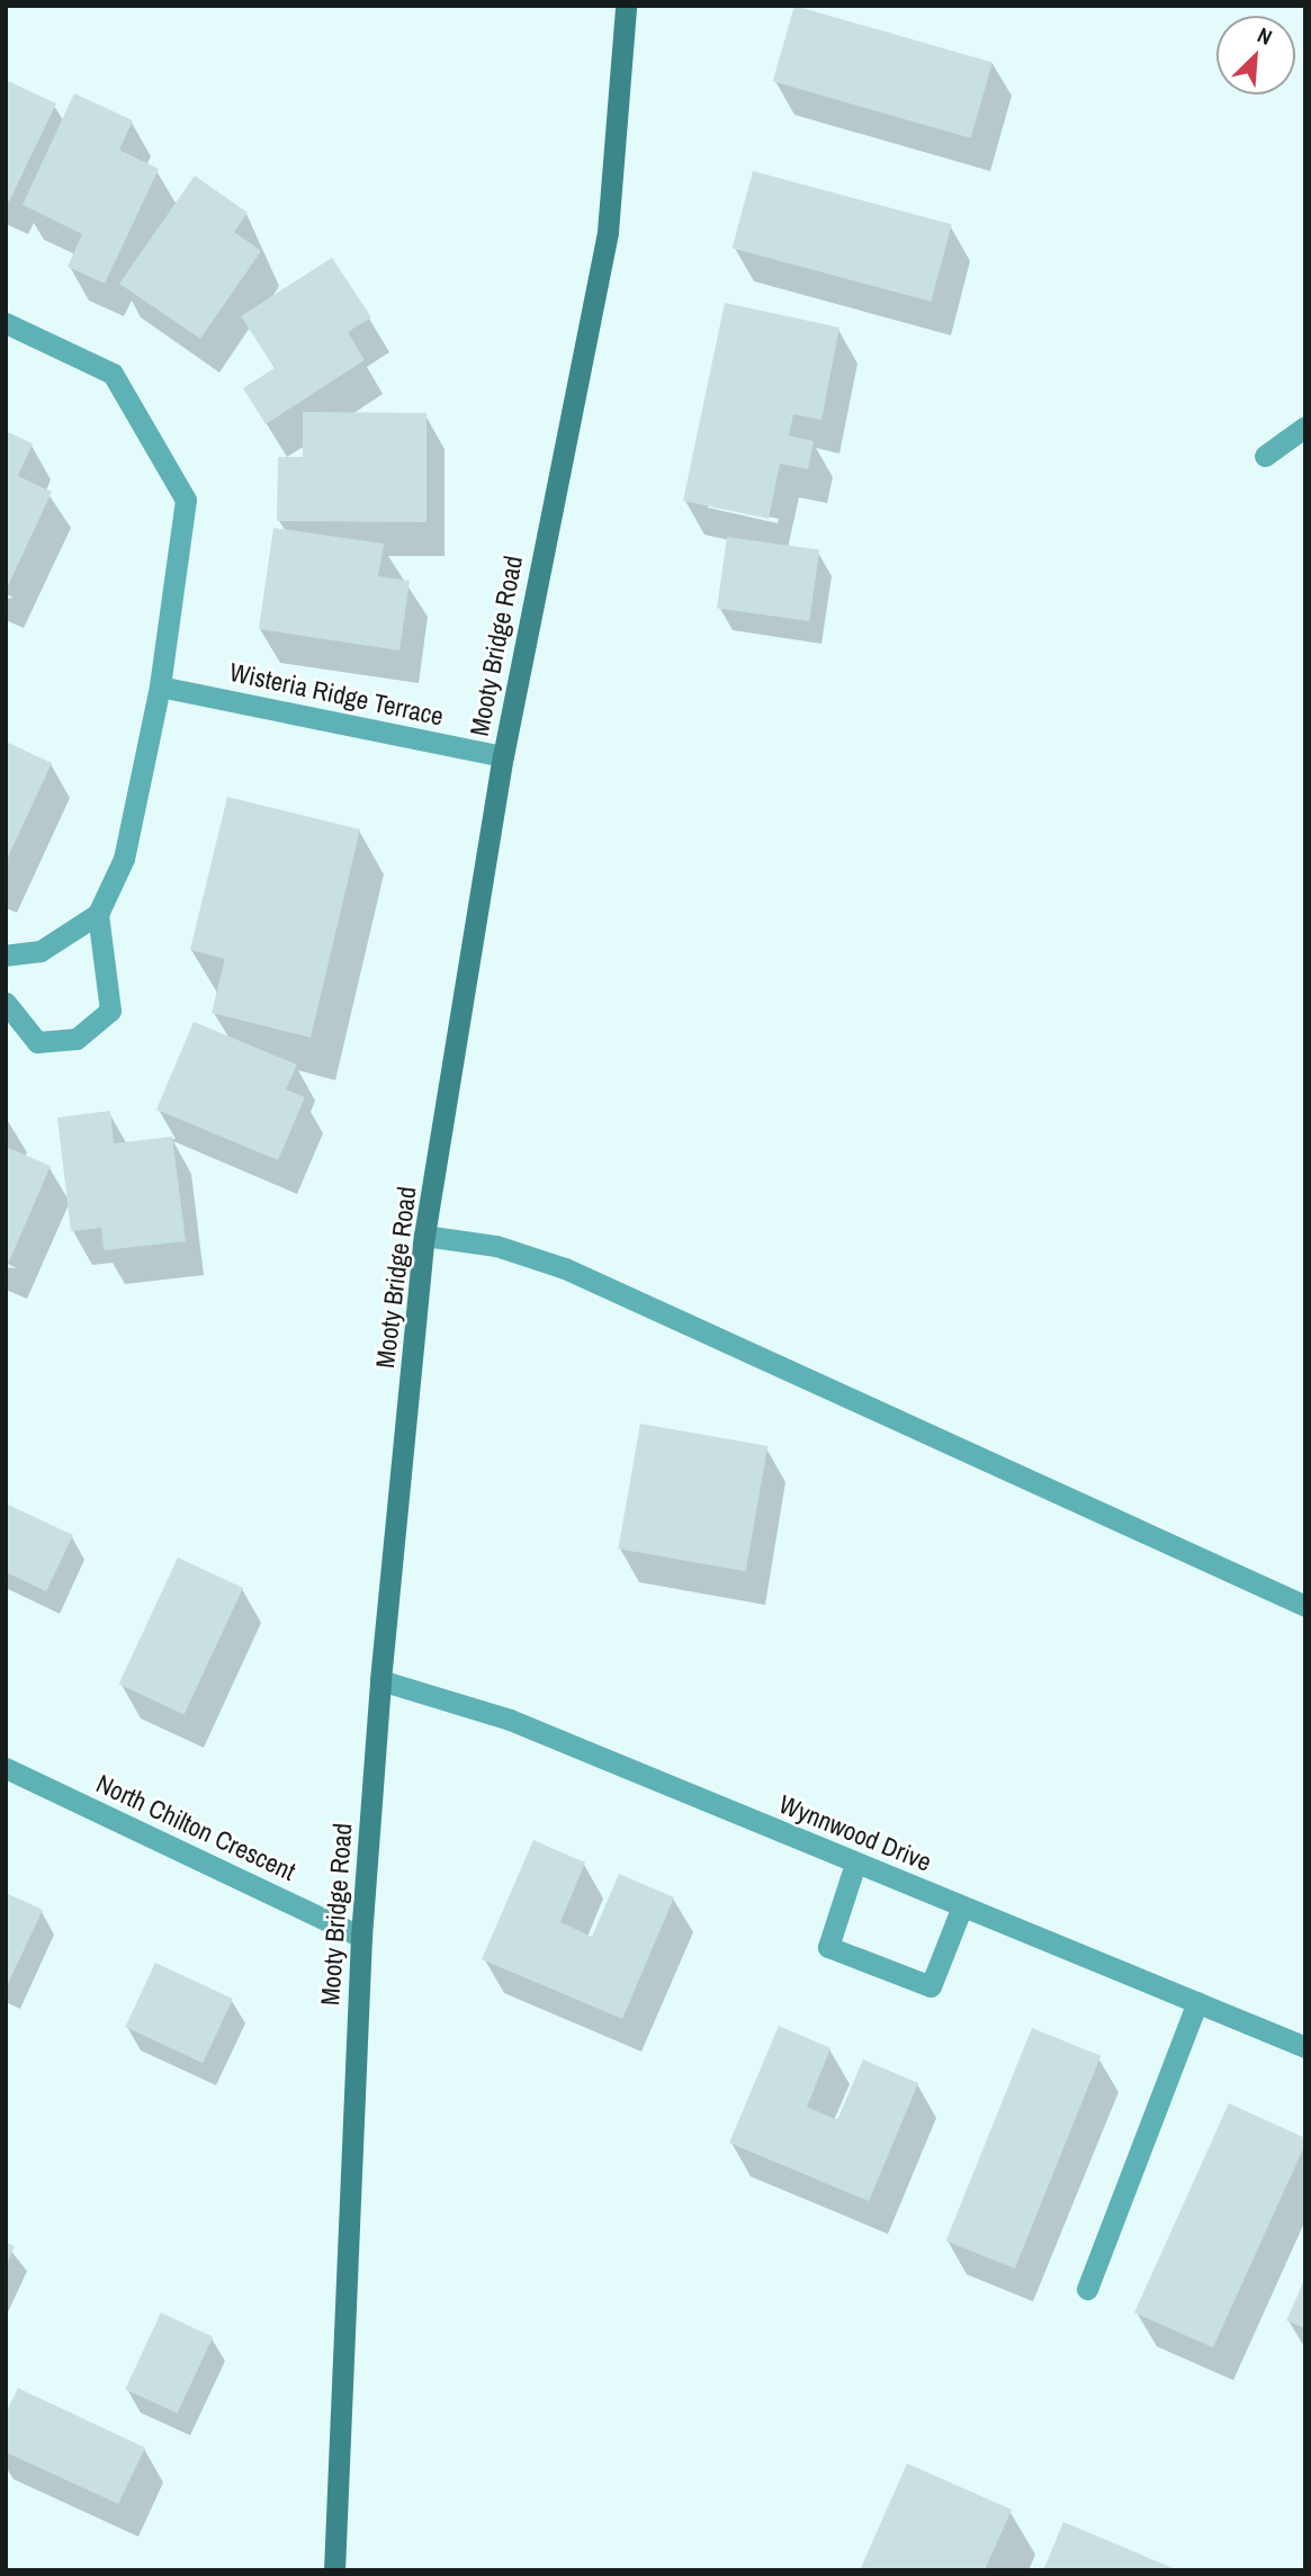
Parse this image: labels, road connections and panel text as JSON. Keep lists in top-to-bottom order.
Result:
{
  "streets": {
    "main road": ["Mooty Bridge Road"],
    "street": ["Wisteria Ridge Terrace", "North Chilton Crescent", "Wynnwood Drive"]
  },
  "crossings": [
    ["Mooty Bridge Road", "Wisteria Ridge Terrace"],
    ["Mooty Bridge Road", "North Chilton Crescent"],
    ["Mooty Bridge Road", "Wynnwood Drive"]
  ],
  "north": "top right"
}
